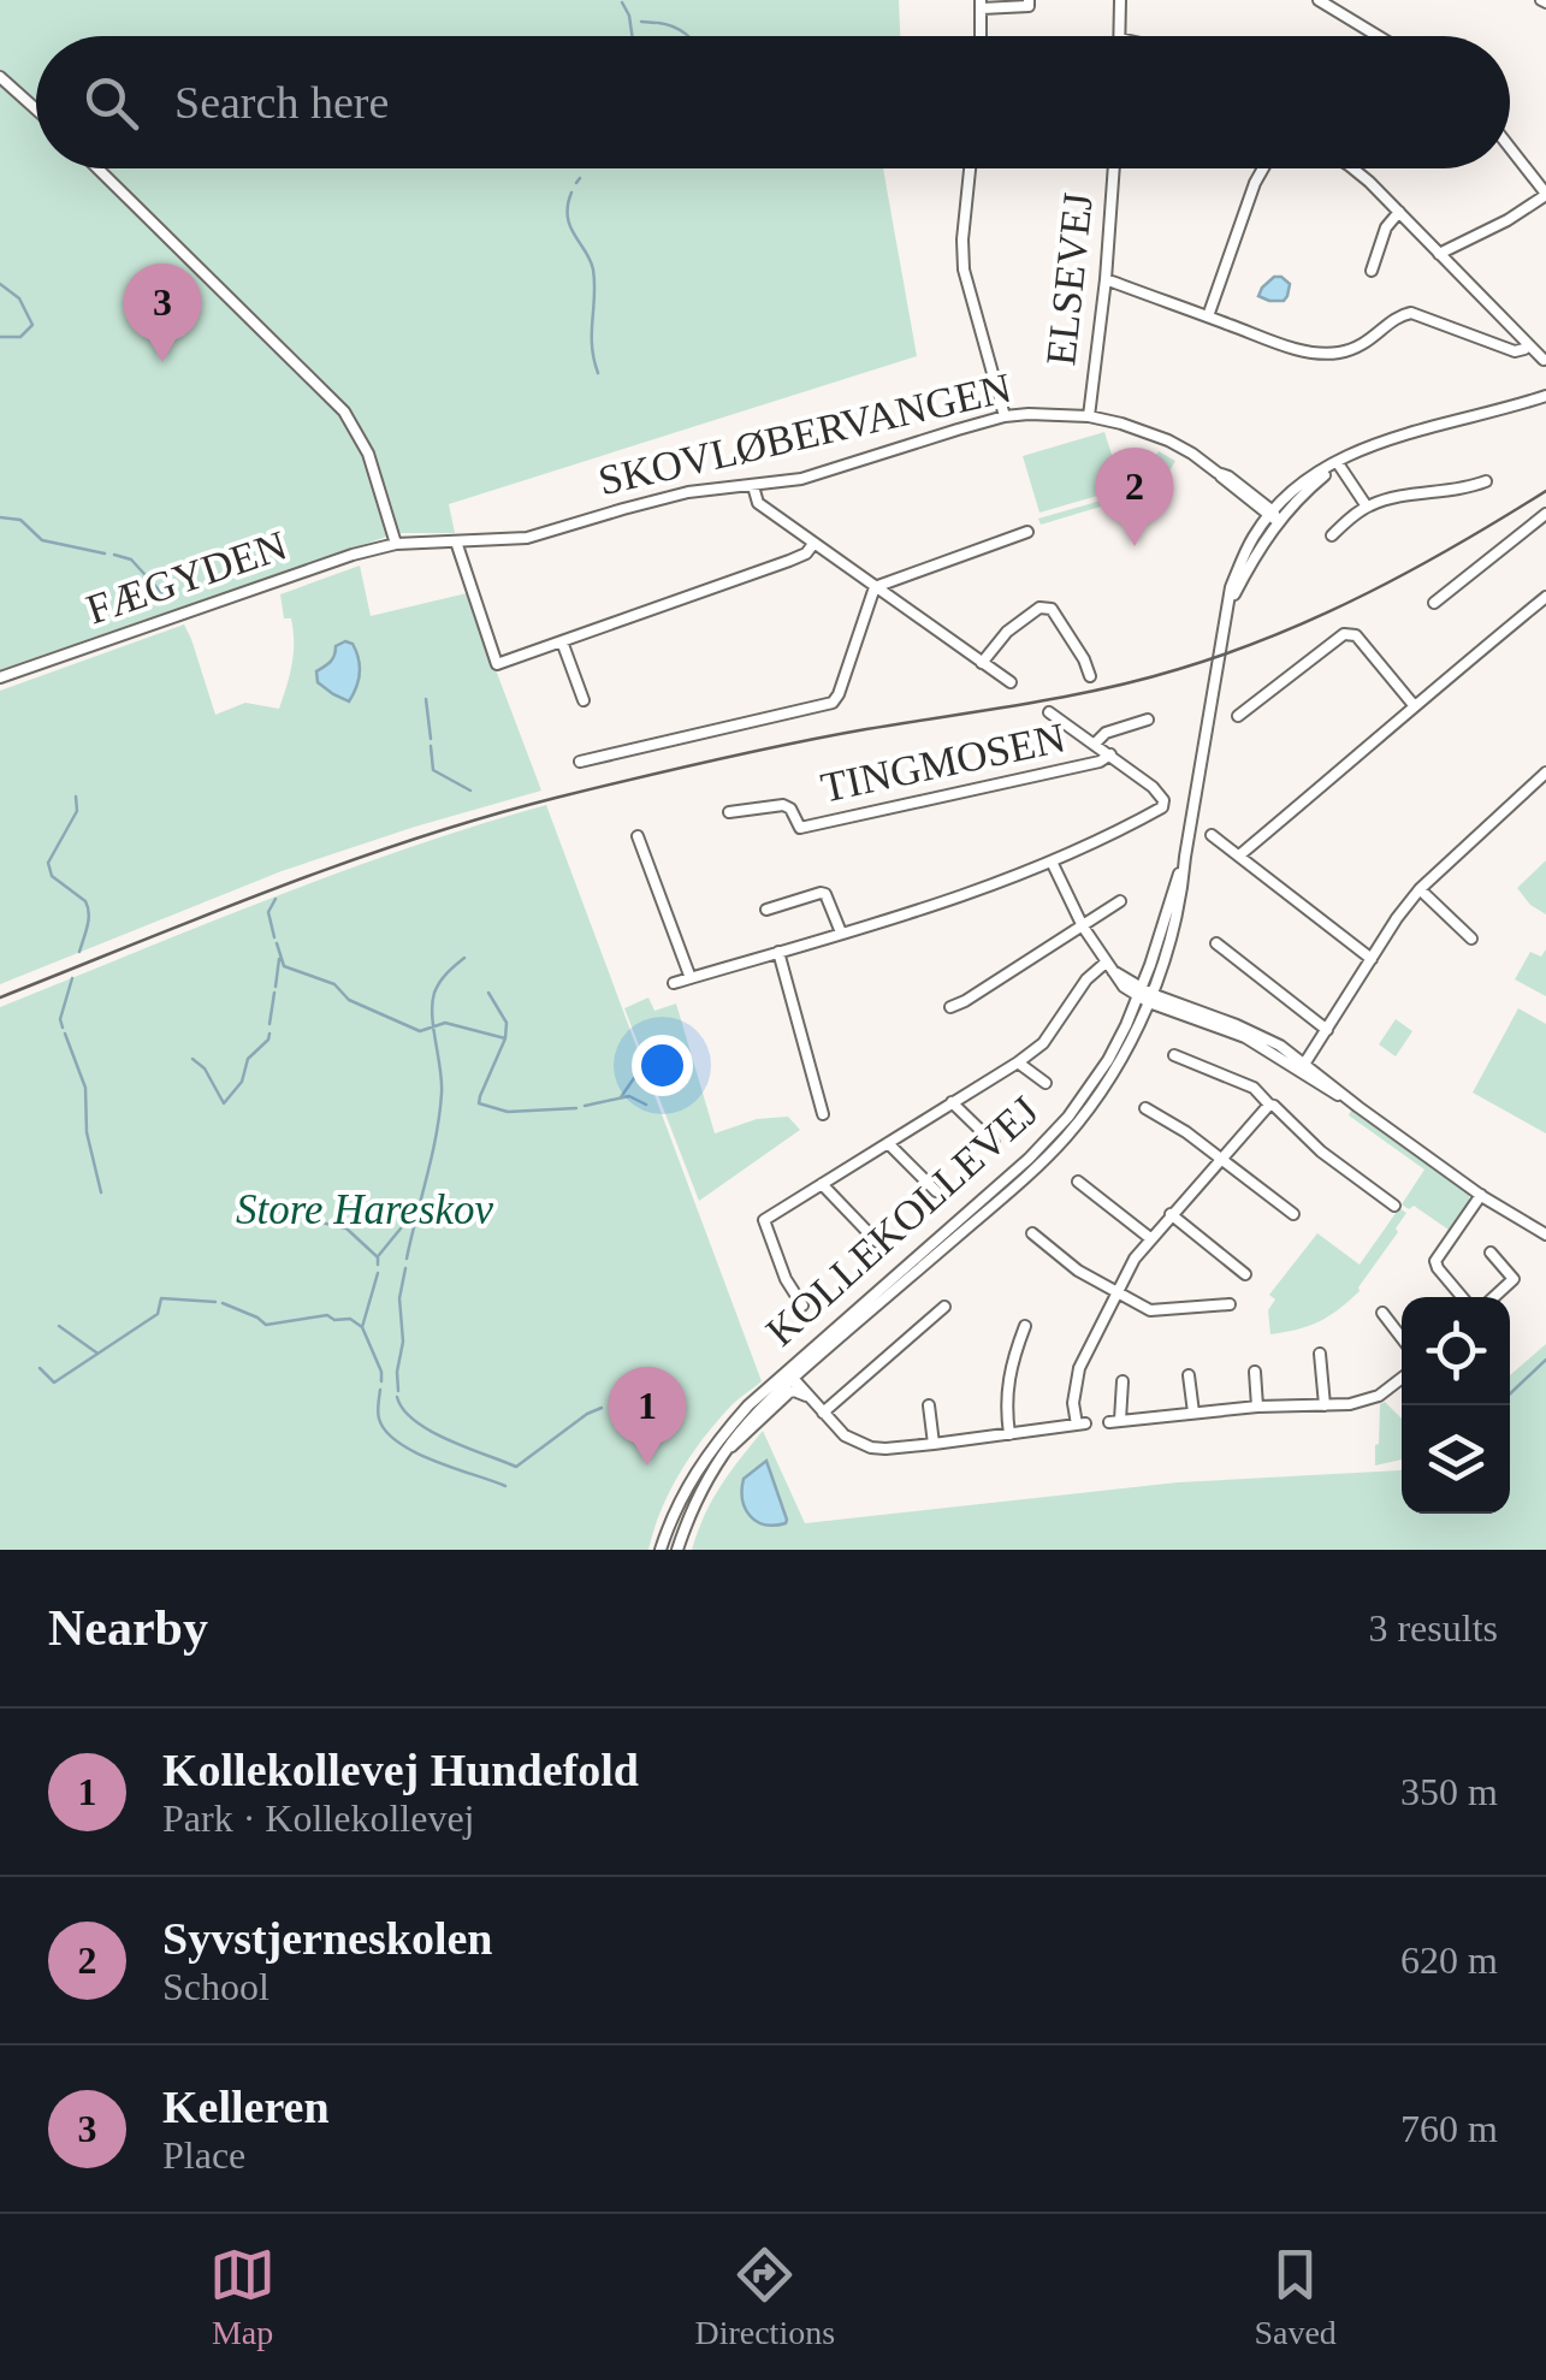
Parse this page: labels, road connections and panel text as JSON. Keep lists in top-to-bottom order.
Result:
{
  "streets": {
    "street": [
      "ELSEVEJ",
      "SKOVLØBERVANGEN",
      "FÆGYDEN",
      "TINGMOSEN",
      "KOLLEKOLLEVEJ"
    ]
  },
  "crossings": [
    ["ELSEVEJ", "SKOVLØBERVANGEN"],
    ["SKOVLØBERVANGEN", "FÆGYDEN"],
    ["SKOVLØBERVANGEN", "KOLLEKOLLEVEJ"]
  ],
  "parks": ["Store Hareskov"],
  "page": {
    "search": "Search here",
    "pins": ["3", "2", "1"],
    "heading": ["Nearby", "3 results"],
    "list": [
      {
        "mark": "1",
        "name": "Kollekollevej Hundefold",
        "note": "Park · Kollekollevej",
        "value": "350 m"
      },
      {
        "mark": "2",
        "name": "Syvstjerneskolen",
        "note": "School",
        "value": "620 m"
      },
      {
        "mark": "3",
        "name": "Kelleren",
        "note": "Place",
        "value": "760 m"
      }
    ],
    "nav": ["Map", "Directions", "Saved"]
  }
}
